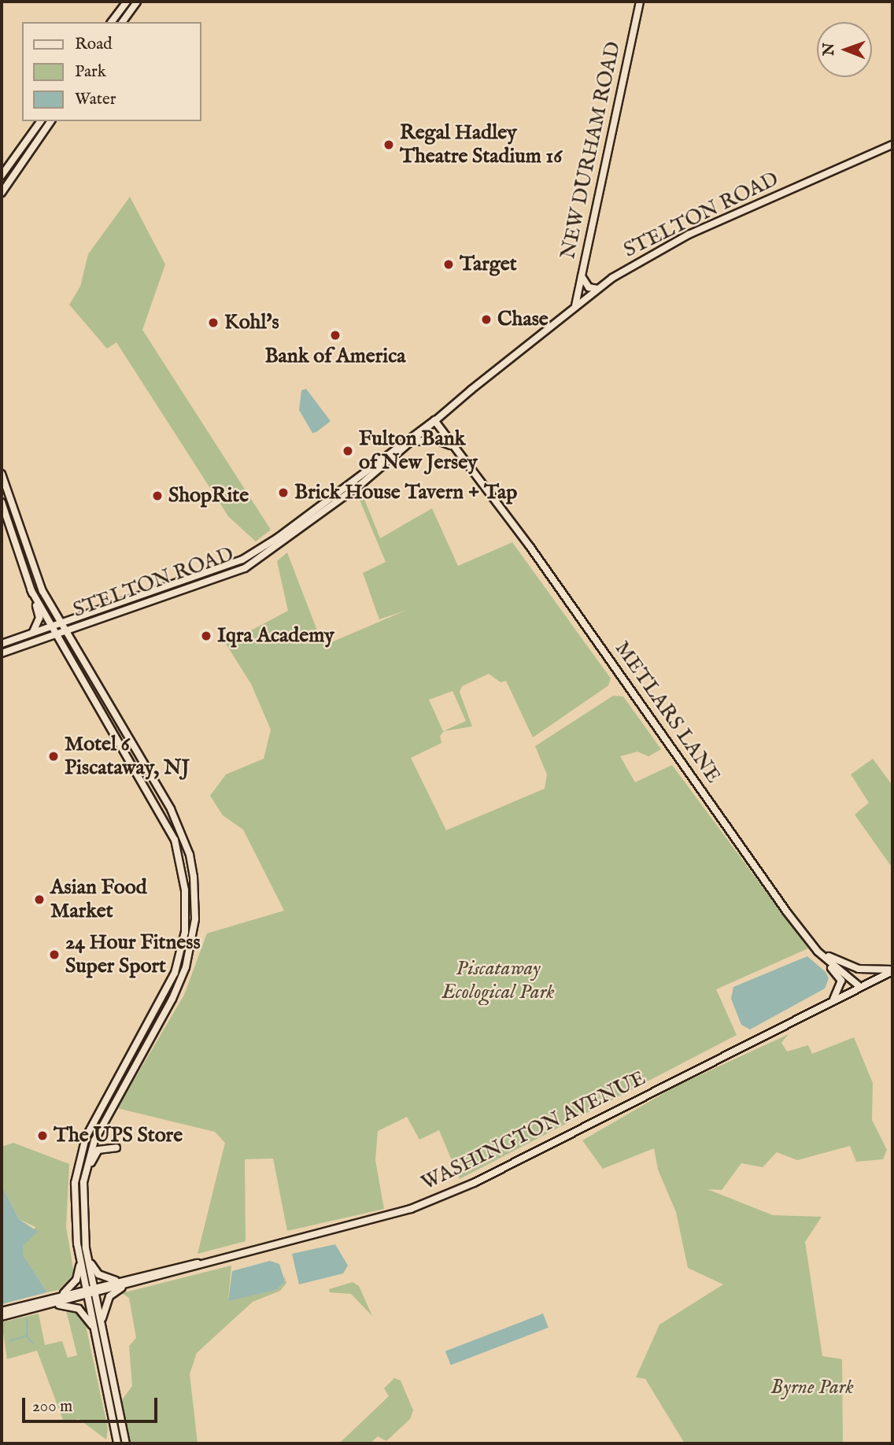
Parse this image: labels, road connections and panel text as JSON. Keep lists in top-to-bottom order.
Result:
{
  "streets": {
    "main road": [
      "NEW DURHAM ROAD",
      "STELTON ROAD",
      "METLARS LANE",
      "WASHINGTON AVENUE"
    ]
  },
  "crossings": [
    ["NEW DURHAM ROAD", "STELTON ROAD"],
    ["STELTON ROAD", "METLARS LANE"],
    ["METLARS LANE", "WASHINGTON AVENUE"]
  ],
  "parks": ["Piscataway Ecological Park", "Byrne Park"],
  "places": [
    "Regal Hadley Theatre Stadium 16",
    "Target",
    "Chase",
    "Kohl's",
    "Bank of America",
    "Fulton Bank of New Jersey",
    "Brick House Tavern + Tap",
    "ShopRite",
    "Iqra Academy",
    "Motel 6 Piscataway, NJ",
    "Asian Food Market",
    "24 Hour Fitness Super Sport",
    "The UPS Store"
  ],
  "legend": ["Road", "Park", "Water"],
  "scale_bar": "200 m",
  "north": "left"
}
